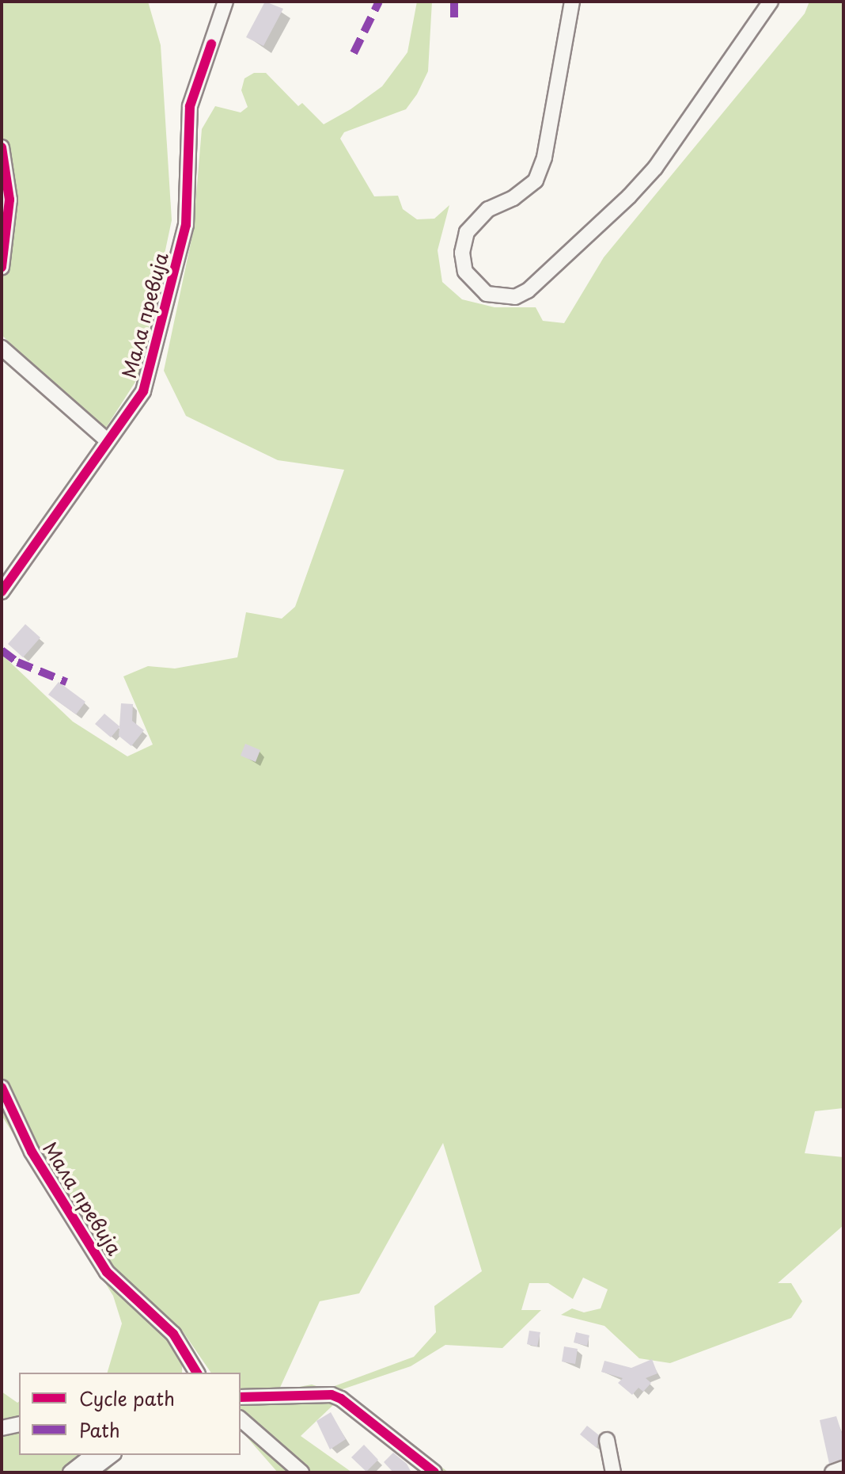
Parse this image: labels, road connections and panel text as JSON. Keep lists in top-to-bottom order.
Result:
{
  "streets": {
    "street": ["Мала превија"]
  },
  "legend": ["Cycle path", "Path"]
}
